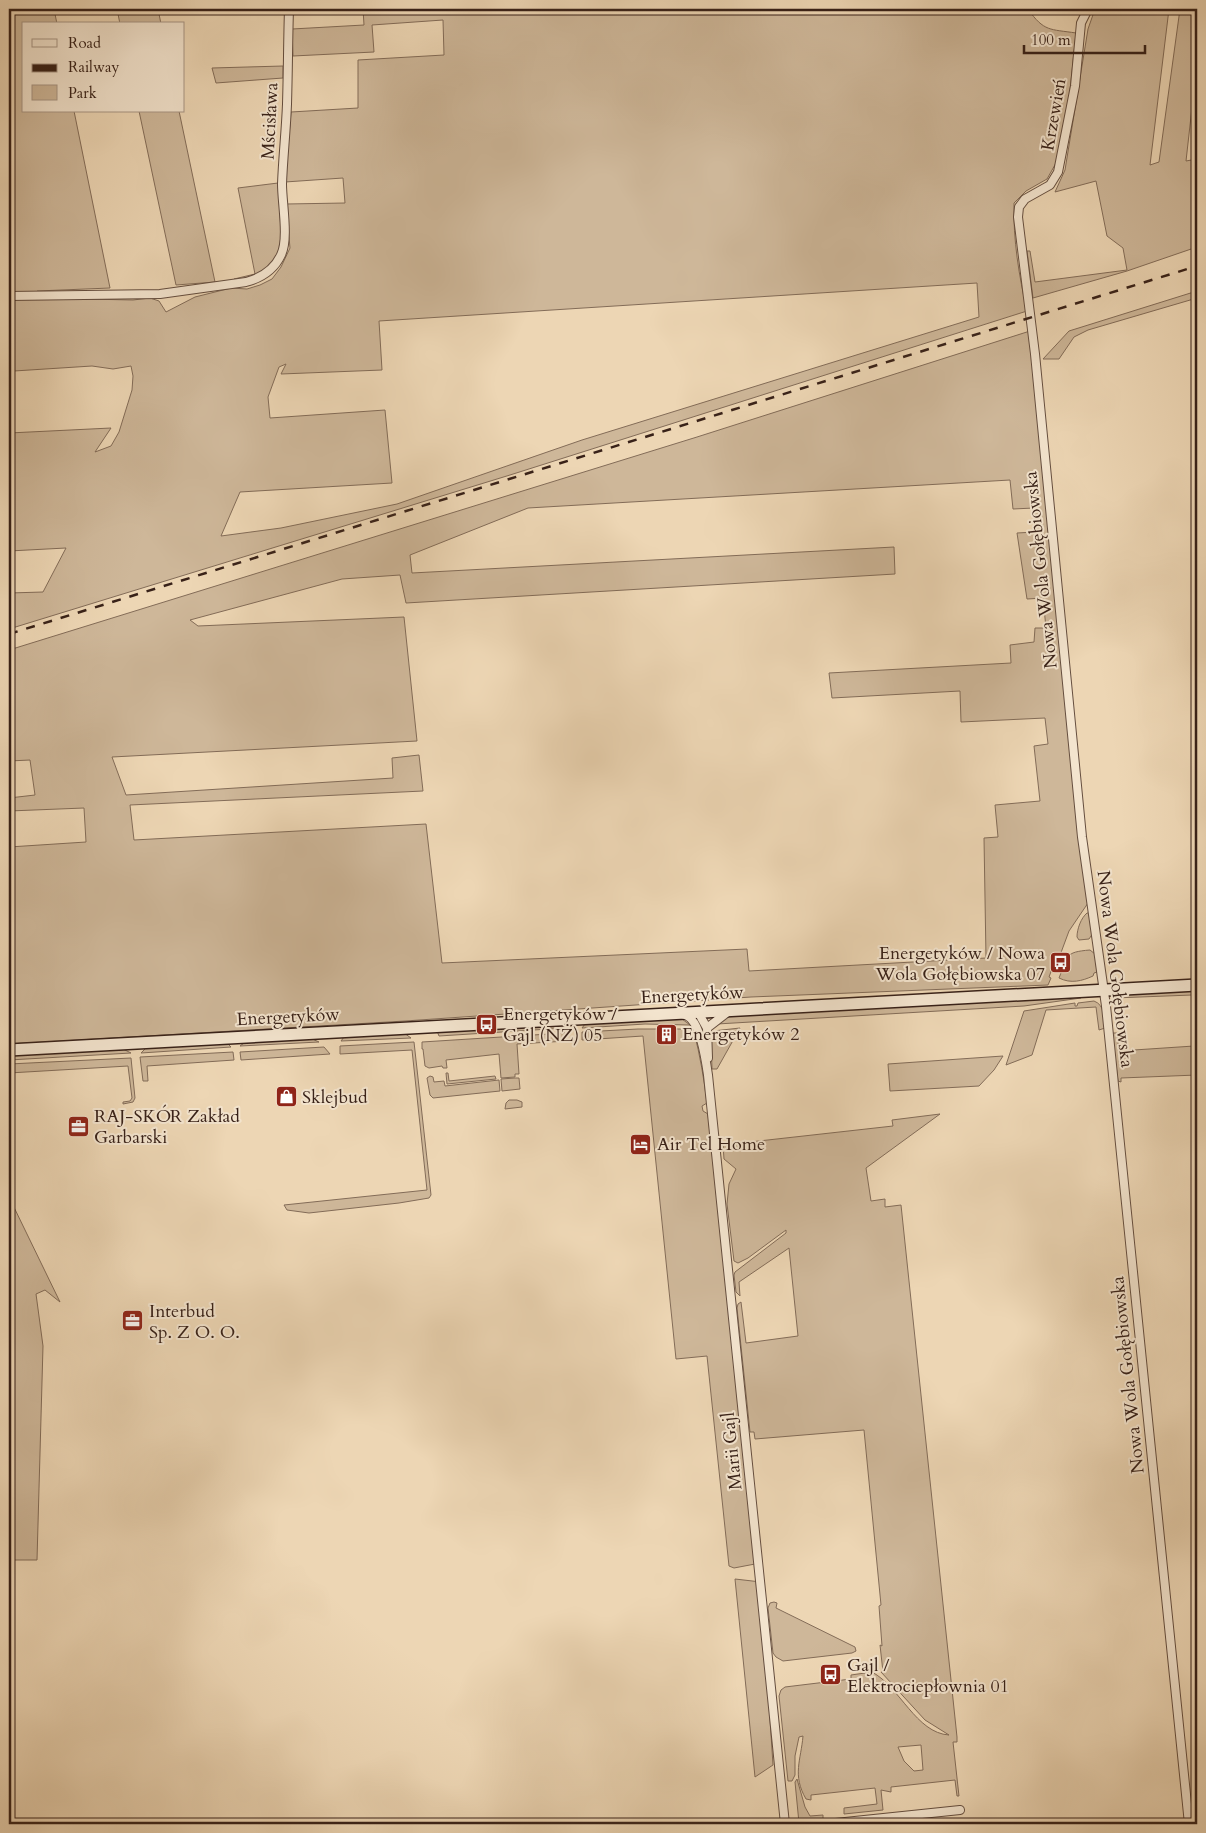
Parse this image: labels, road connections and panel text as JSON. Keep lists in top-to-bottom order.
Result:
{
  "streets": {
    "main road": ["Energetyków"],
    "street": [
      "Krzewień",
      "Mścisława",
      "Nowa Wola Gołębiowska",
      "Marii Gajl"
    ]
  },
  "crossings": [
    ["Krzewień", "Nowa Wola Gołębiowska"],
    ["Nowa Wola Gołębiowska", "Energetyków"],
    ["Energetyków", "Marii Gajl"]
  ],
  "places": {
    "bus stop": ["Energetyków / Nowa Wola Gołębiowska 07", "Energetyków / Gajl (NŻ) 05", "Gajl / Elektrociepłownia 01"],
    "building": ["Energetyków 2"],
    "shop": ["Sklejbud"],
    "office": ["RAJ-SKÓR Zakład Garbarski", "Interbud Sp. Z O. O."],
    "hotel": ["Air Tel Home"]
  },
  "legend": ["Road", "Railway", "Park"],
  "scale_bar": "100 m"
}
